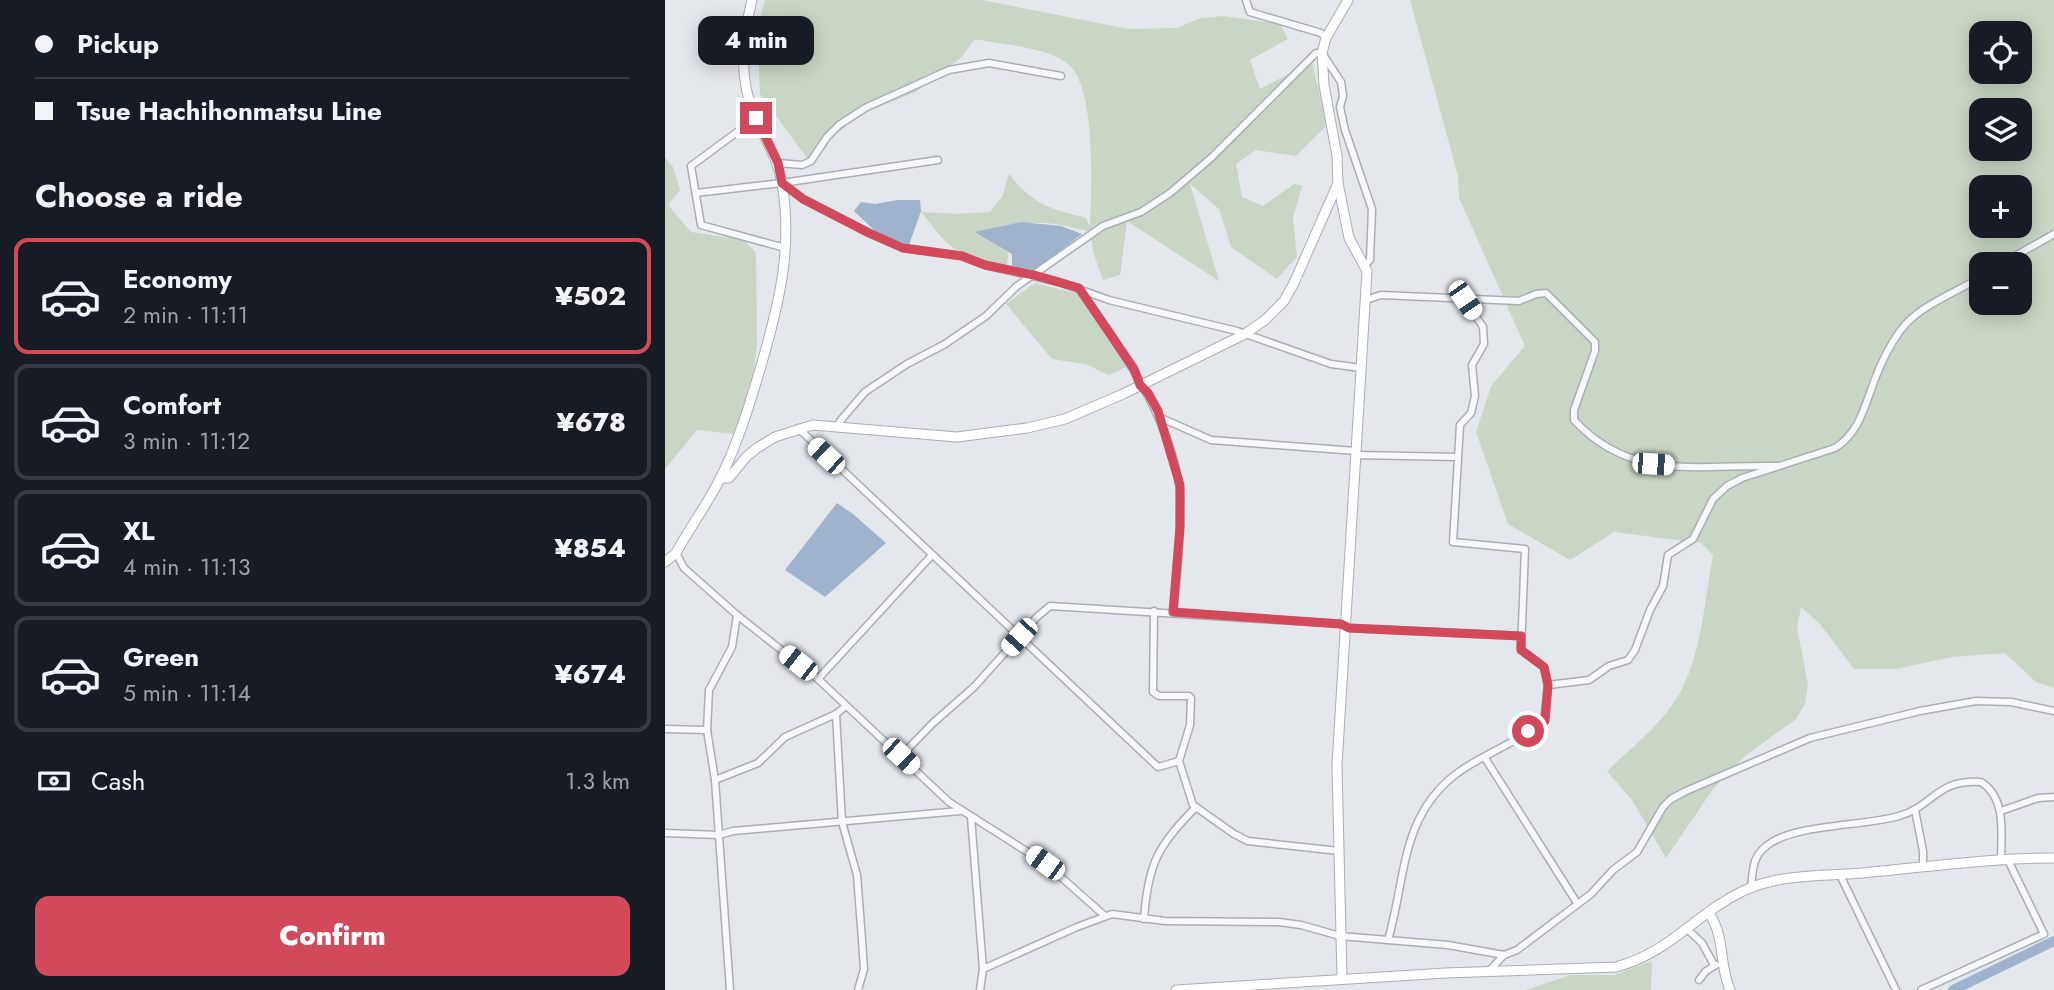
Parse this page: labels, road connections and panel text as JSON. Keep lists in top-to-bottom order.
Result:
{
  "page": {
    "banner": ["Pickup", "Tsue Hachihonmatsu Line"],
    "bubble": "4 min",
    "map_buttons": ["+", "−"],
    "heading": "Choose a ride",
    "list": [
      {
        "name": "Economy",
        "note": "2 min · 11:11",
        "value": "¥502"
      },
      {
        "name": "Comfort",
        "note": "3 min · 11:12",
        "value": "¥678"
      },
      {
        "name": "XL",
        "note": "4 min · 11:13",
        "value": "¥854"
      },
      {
        "name": "Green",
        "note": "5 min · 11:14",
        "value": "¥674"
      }
    ],
    "pay": ["Cash", "1.3 km"],
    "buttons": "Confirm"
  }
}
